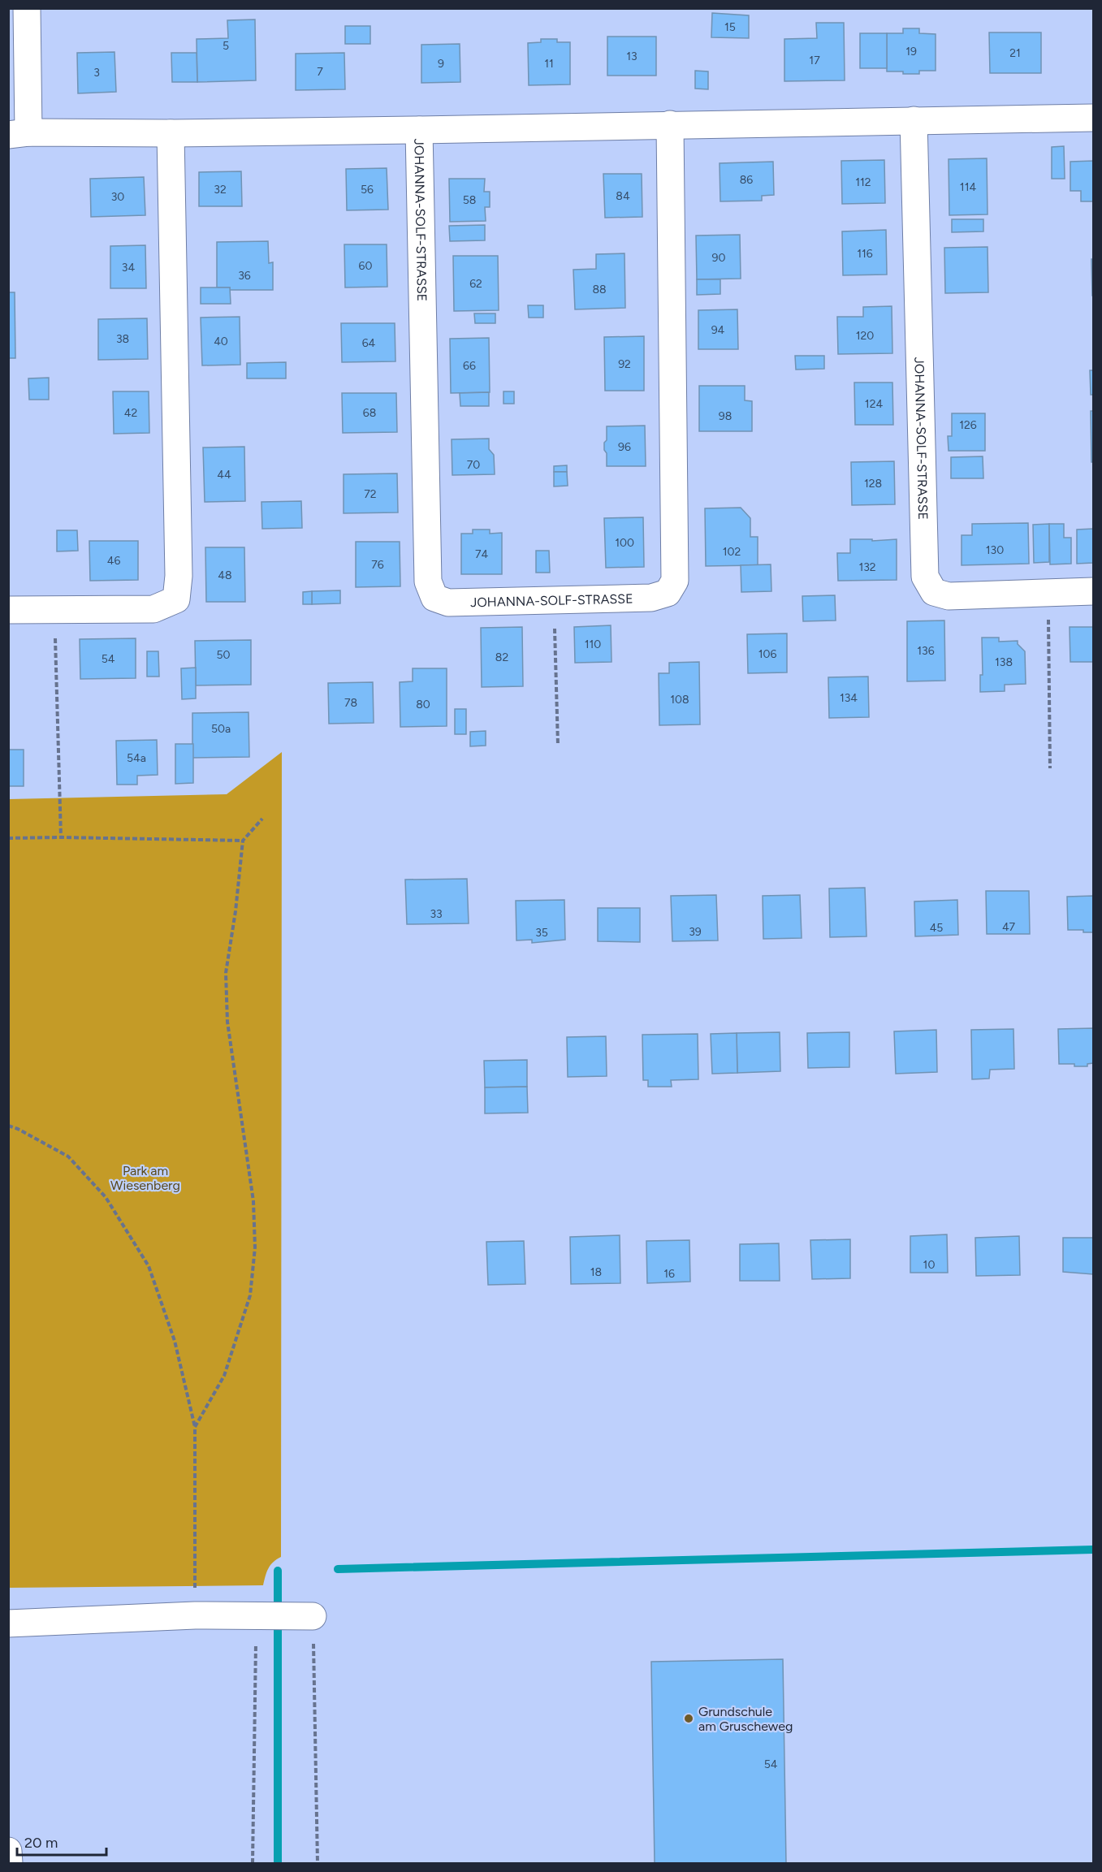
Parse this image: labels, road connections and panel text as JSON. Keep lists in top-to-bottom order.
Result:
{
  "streets": {
    "street": ["JOHANNA-SOLF-STRASSE"]
  },
  "parks": ["Park am Wiesenberg"],
  "places": ["Grundschule am Gruscheweg"],
  "house_numbers": [
    "15",
    "5",
    "19",
    "21",
    "13",
    "17",
    "9",
    "11",
    "7",
    "3",
    "86",
    "112",
    "114",
    "32",
    "56",
    "84",
    "30",
    "58",
    "116",
    "90",
    "60",
    "34",
    "36",
    "62",
    "88",
    "94",
    "120",
    "38",
    "40",
    "64",
    "92",
    "66",
    "124",
    "42",
    "68",
    "98",
    "126",
    "96",
    "70",
    "44",
    "128",
    "72",
    "100",
    "130",
    "102",
    "74",
    "46",
    "76",
    "132",
    "48",
    "110",
    "136",
    "106",
    "50",
    "82",
    "54",
    "138",
    "134",
    "108",
    "78",
    "80",
    "50a",
    "54a",
    "33",
    "47",
    "45",
    "39",
    "35",
    "10",
    "18",
    "16",
    "54"
  ],
  "scale_bar": "20 m"
}
